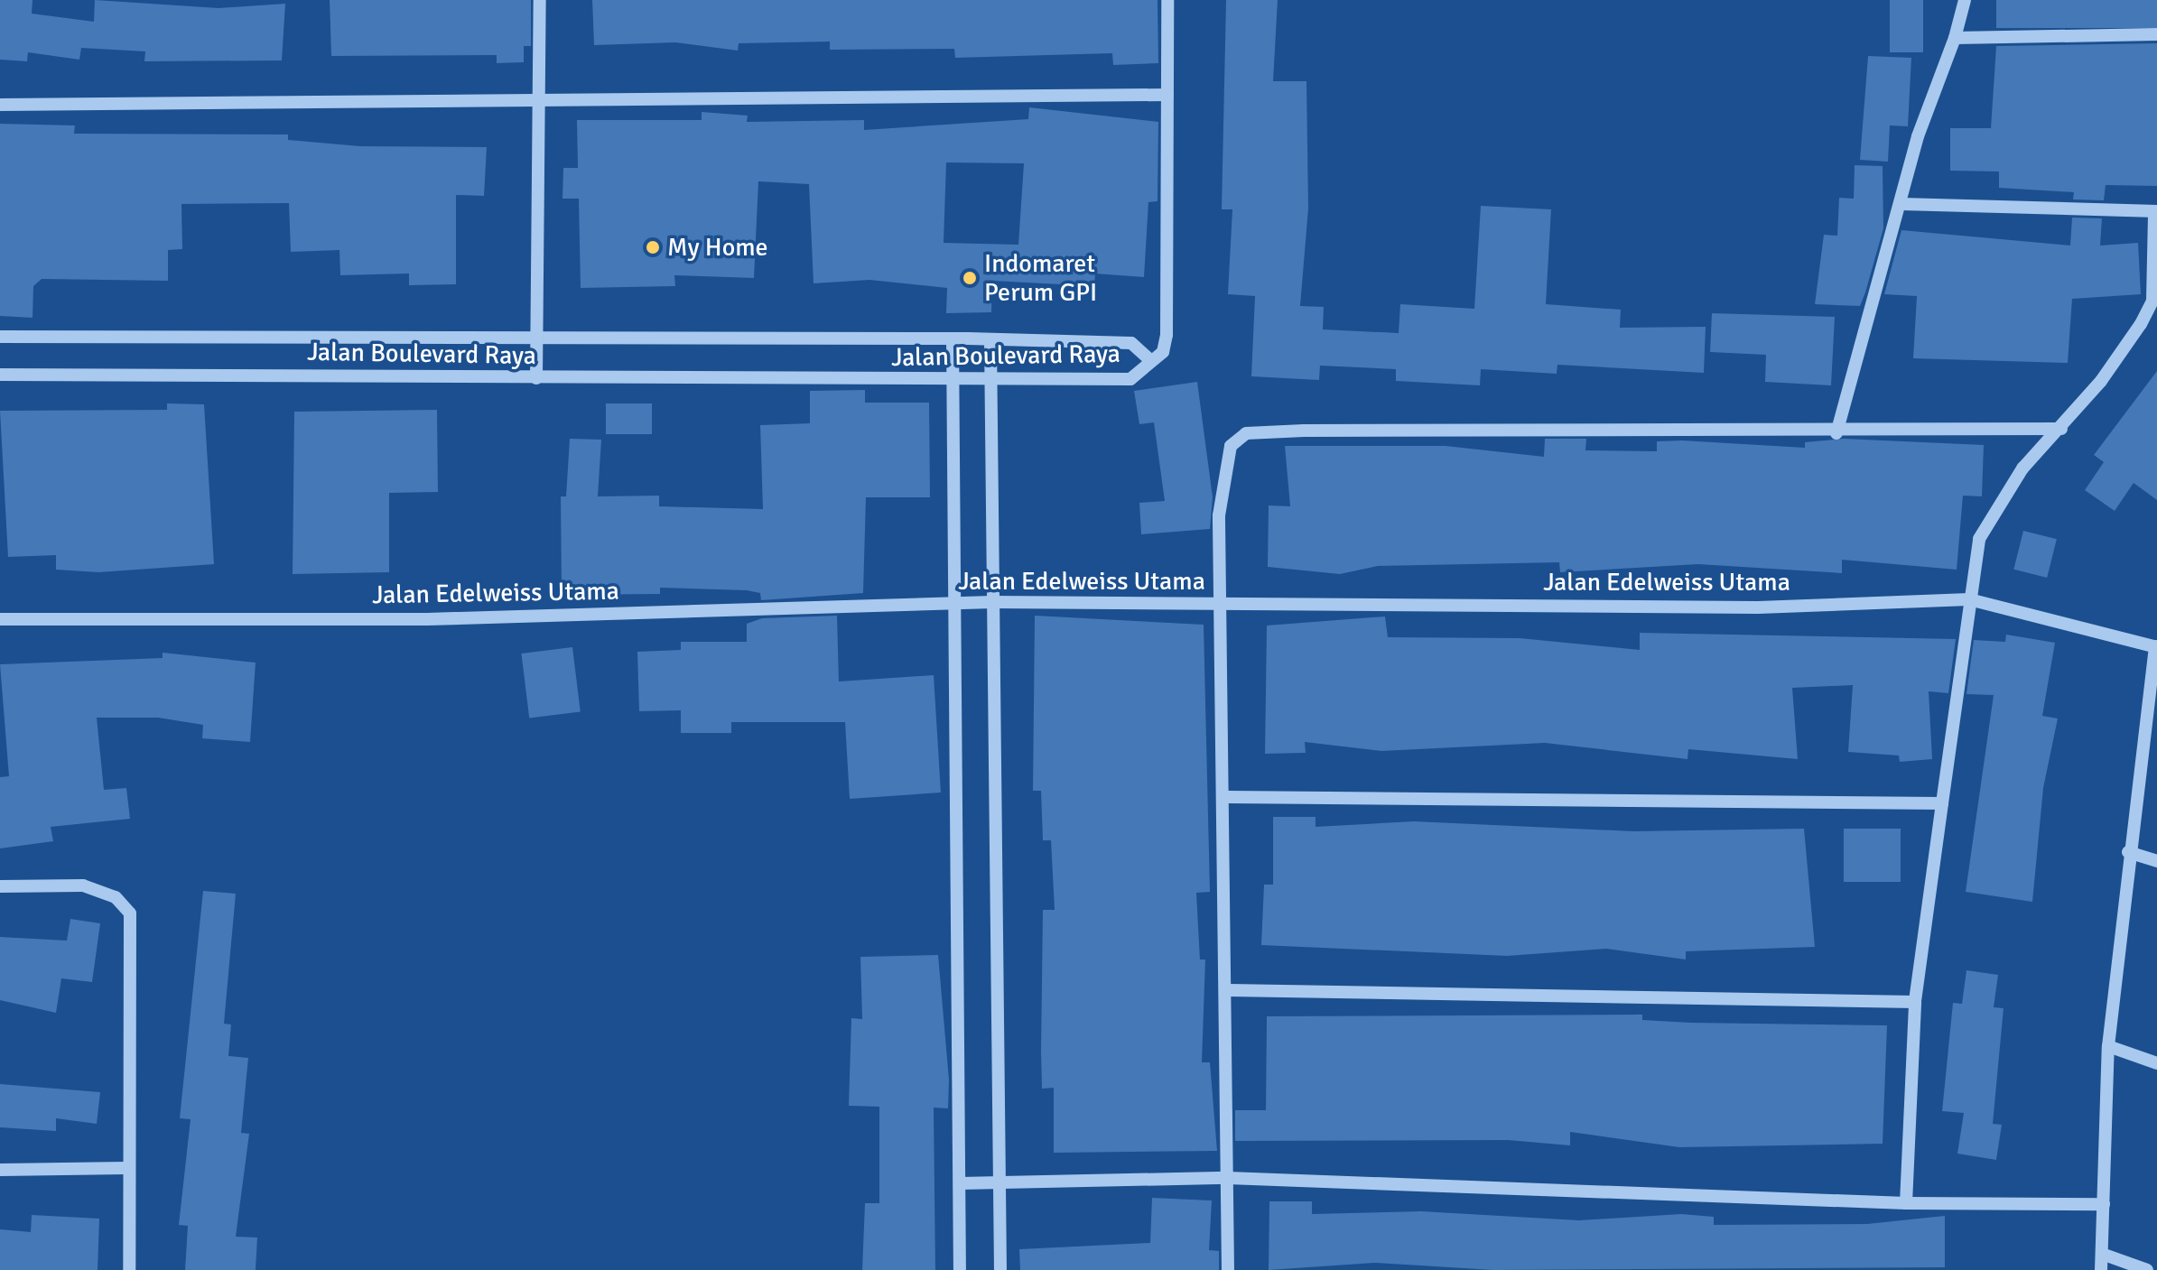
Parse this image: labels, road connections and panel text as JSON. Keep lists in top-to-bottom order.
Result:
{
  "streets": {
    "street": ["Jalan Boulevard Raya", "Jalan Edelweiss Utama"]
  },
  "places": ["My Home", "Indomaret Perum GPI"]
}
